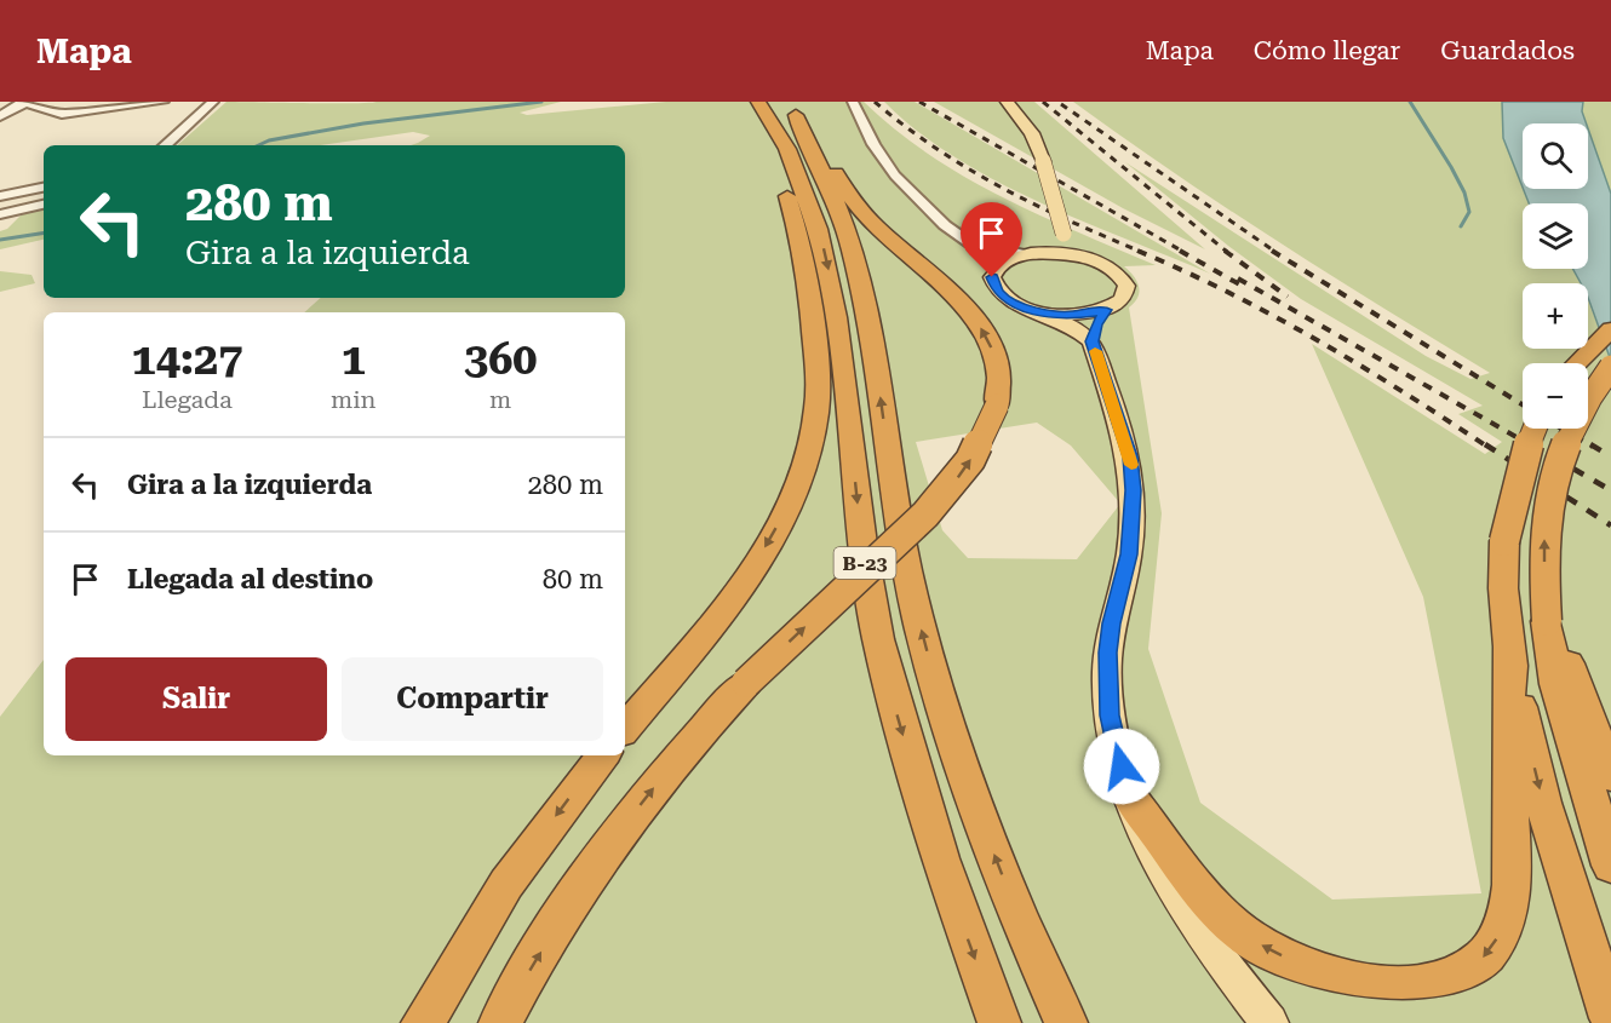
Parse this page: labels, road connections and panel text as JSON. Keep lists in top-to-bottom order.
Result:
{
  "streets": {
    "highway": ["B-23"]
  },
  "page": {
    "header": "Mapa",
    "nav": ["Mapa", "Cómo llegar", "Guardados"],
    "map_buttons": ["+", "−"],
    "turn": ["280 m", "Gira a la izquierda"],
    "eta": [
      "14:27",
      "Llegada",
      "1",
      "min",
      "360",
      "m"
    ],
    "list": [
      {
        "name": "Gira a la izquierda",
        "value": "280 m"
      },
      {
        "name": "Llegada al destino",
        "value": "80 m"
      }
    ],
    "buttons": ["Salir", "Compartir"]
  }
}
